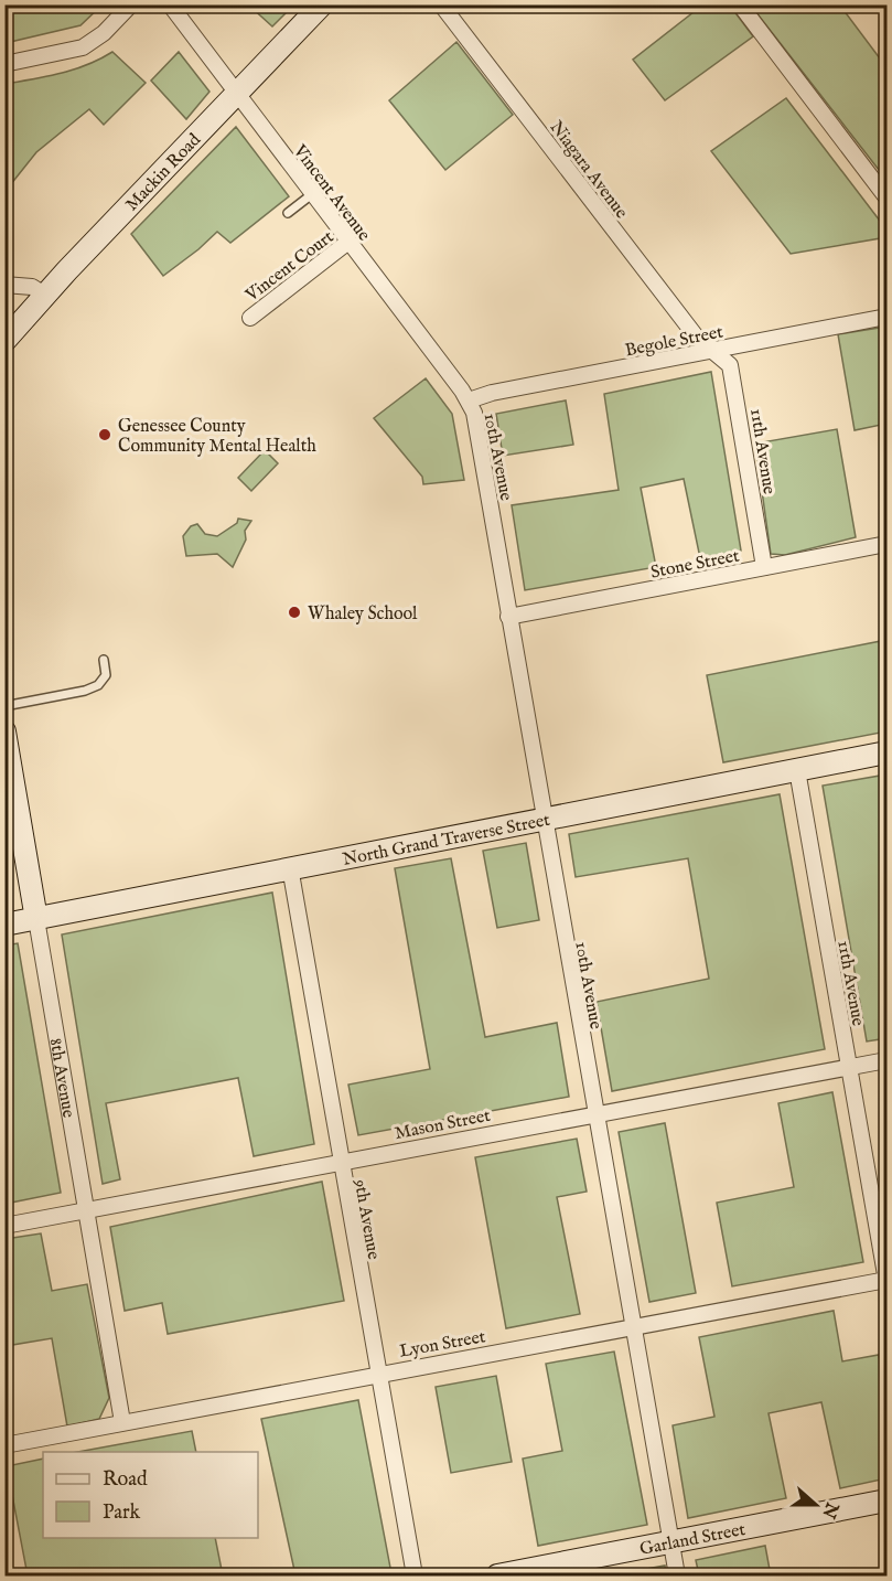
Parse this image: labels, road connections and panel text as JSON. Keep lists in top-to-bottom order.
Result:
{
  "streets": {
    "street": [
      "Niagara Avenue",
      "Mackin Road",
      "Vincent Avenue",
      "Vincent Court",
      "Begole Street",
      "11th Avenue",
      "10th Avenue",
      "Stone Street",
      "North Grand Traverse Street",
      "8th Avenue",
      "Mason Street",
      "9th Avenue",
      "Lyon Street",
      "Garland Street"
    ]
  },
  "crossings": [
    ["Niagara Avenue", "Begole Street"],
    ["Niagara Avenue", "11th Avenue"],
    ["Mackin Road", "Vincent Avenue"],
    ["Vincent Avenue", "Vincent Court"],
    ["Vincent Avenue", "Begole Street"],
    ["Vincent Avenue", "10th Avenue"],
    ["Begole Street", "11th Avenue"],
    ["Begole Street", "10th Avenue"],
    ["11th Avenue", "Stone Street"],
    ["11th Avenue", "North Grand Traverse Street"],
    ["11th Avenue", "Mason Street"],
    ["11th Avenue", "Lyon Street"],
    ["10th Avenue", "Stone Street"],
    ["10th Avenue", "North Grand Traverse Street"],
    ["10th Avenue", "Mason Street"],
    ["10th Avenue", "Lyon Street"],
    ["10th Avenue", "Garland Street"],
    ["North Grand Traverse Street", "8th Avenue"],
    ["North Grand Traverse Street", "9th Avenue"],
    ["8th Avenue", "Mason Street"],
    ["8th Avenue", "Lyon Street"],
    ["Mason Street", "9th Avenue"],
    ["9th Avenue", "Lyon Street"]
  ],
  "places": ["Genessee County Community Mental Health", "Whaley School"],
  "legend": ["Road", "Park"],
  "north": "right"
}
